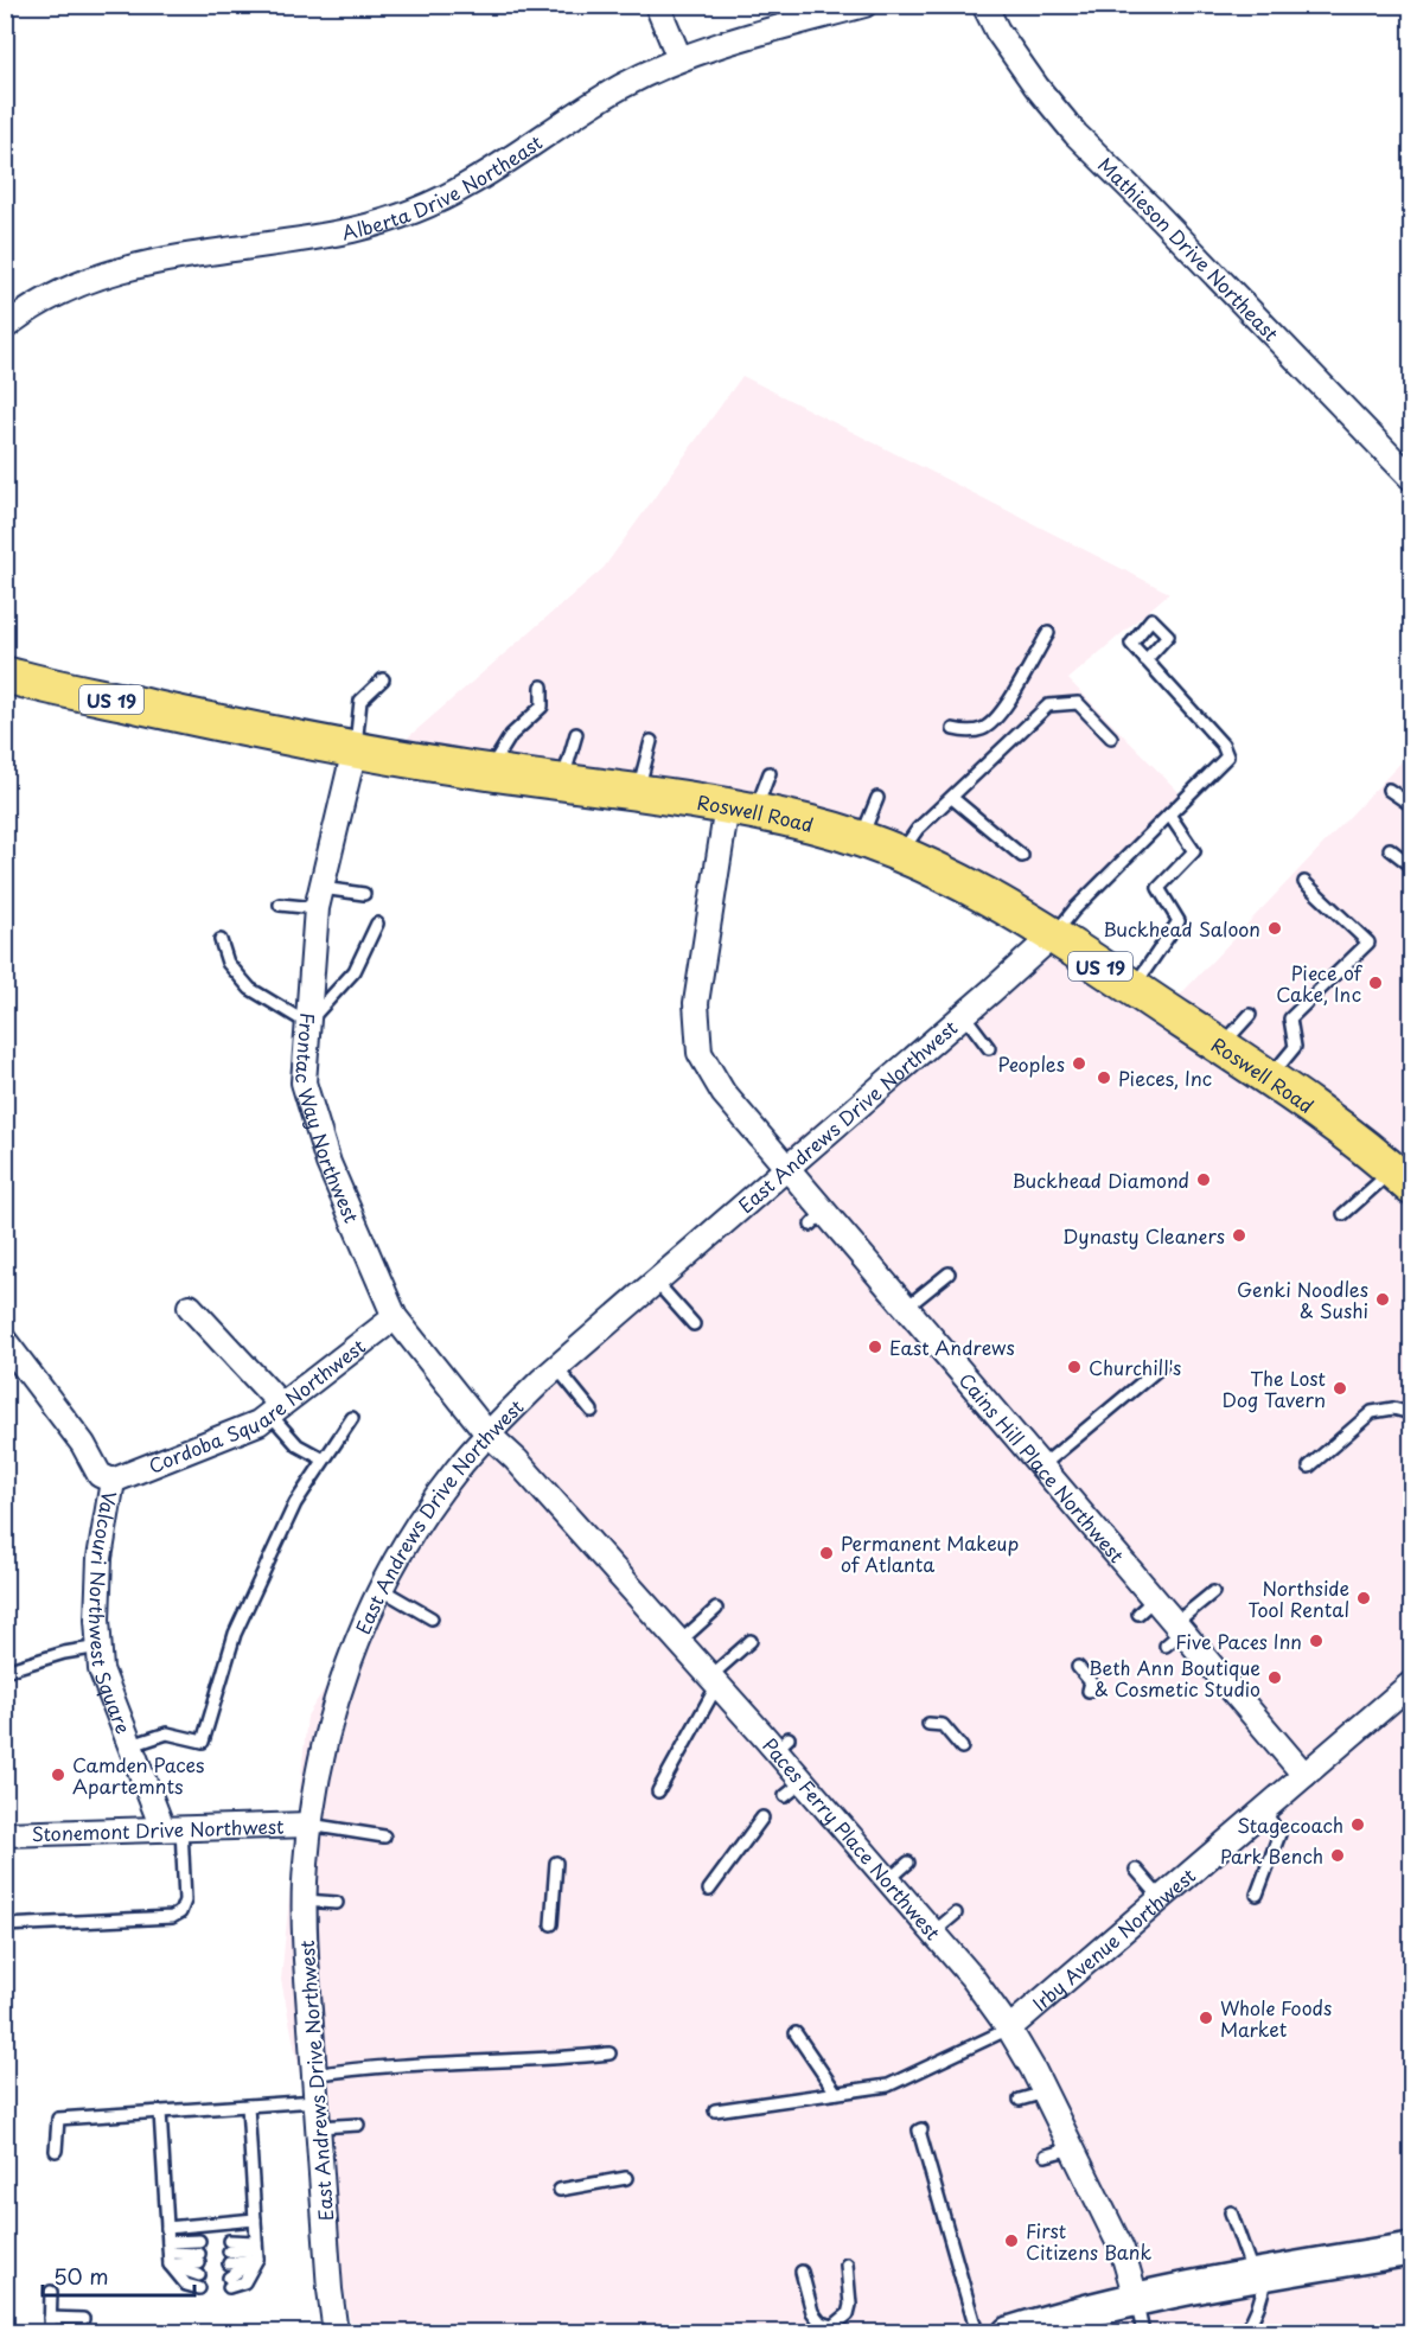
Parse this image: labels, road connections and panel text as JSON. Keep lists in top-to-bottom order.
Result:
{
  "streets": {
    "main road": ["US 19", "Roswell Road"],
    "street": [
      "Alberta Drive Northeast",
      "Mathieson Drive Northeast",
      "East Andrews Drive Northwest",
      "Frontac Way Northwest",
      "Cordoba Square Northwest",
      "Cains Hill Place Northwest",
      "Valcouri Northwest Square",
      "Stonemont Drive Northwest",
      "Paces Ferry Place Northwest",
      "Irby Avenue Northwest"
    ]
  },
  "crossings": [
    ["Roswell Road", "East Andrews Drive Northwest"],
    ["Roswell Road", "Frontac Way Northwest"],
    ["Roswell Road", "Cains Hill Place Northwest"],
    ["East Andrews Drive Northwest", "Frontac Way Northwest"],
    ["East Andrews Drive Northwest", "Cains Hill Place Northwest"],
    ["East Andrews Drive Northwest", "Stonemont Drive Northwest"],
    ["East Andrews Drive Northwest", "Paces Ferry Place Northwest"],
    ["Frontac Way Northwest", "Cordoba Square Northwest"],
    ["Frontac Way Northwest", "Paces Ferry Place Northwest"],
    ["Cordoba Square Northwest", "Valcouri Northwest Square"],
    ["Cains Hill Place Northwest", "Irby Avenue Northwest"],
    ["Valcouri Northwest Square", "Stonemont Drive Northwest"],
    ["Paces Ferry Place Northwest", "Irby Avenue Northwest"]
  ],
  "places": [
    "Buckhead Saloon",
    "Piece of Cake, Inc",
    "Peoples",
    "Pieces, Inc",
    "Buckhead Diamond",
    "Dynasty Cleaners",
    "Genki Noodles & Sushi",
    "East Andrews",
    "Churchill's",
    "The Lost Dog Tavern",
    "Permanent Makeup of Atlanta",
    "Northside Tool Rental",
    "Five Paces Inn",
    "Beth Ann Boutique & Cosmetic Studio",
    "Camden Paces Apartemnts",
    "Stagecoach",
    "Park Bench",
    "Whole Foods Market",
    "First Citizens Bank"
  ],
  "scale_bar": "50 m"
}
